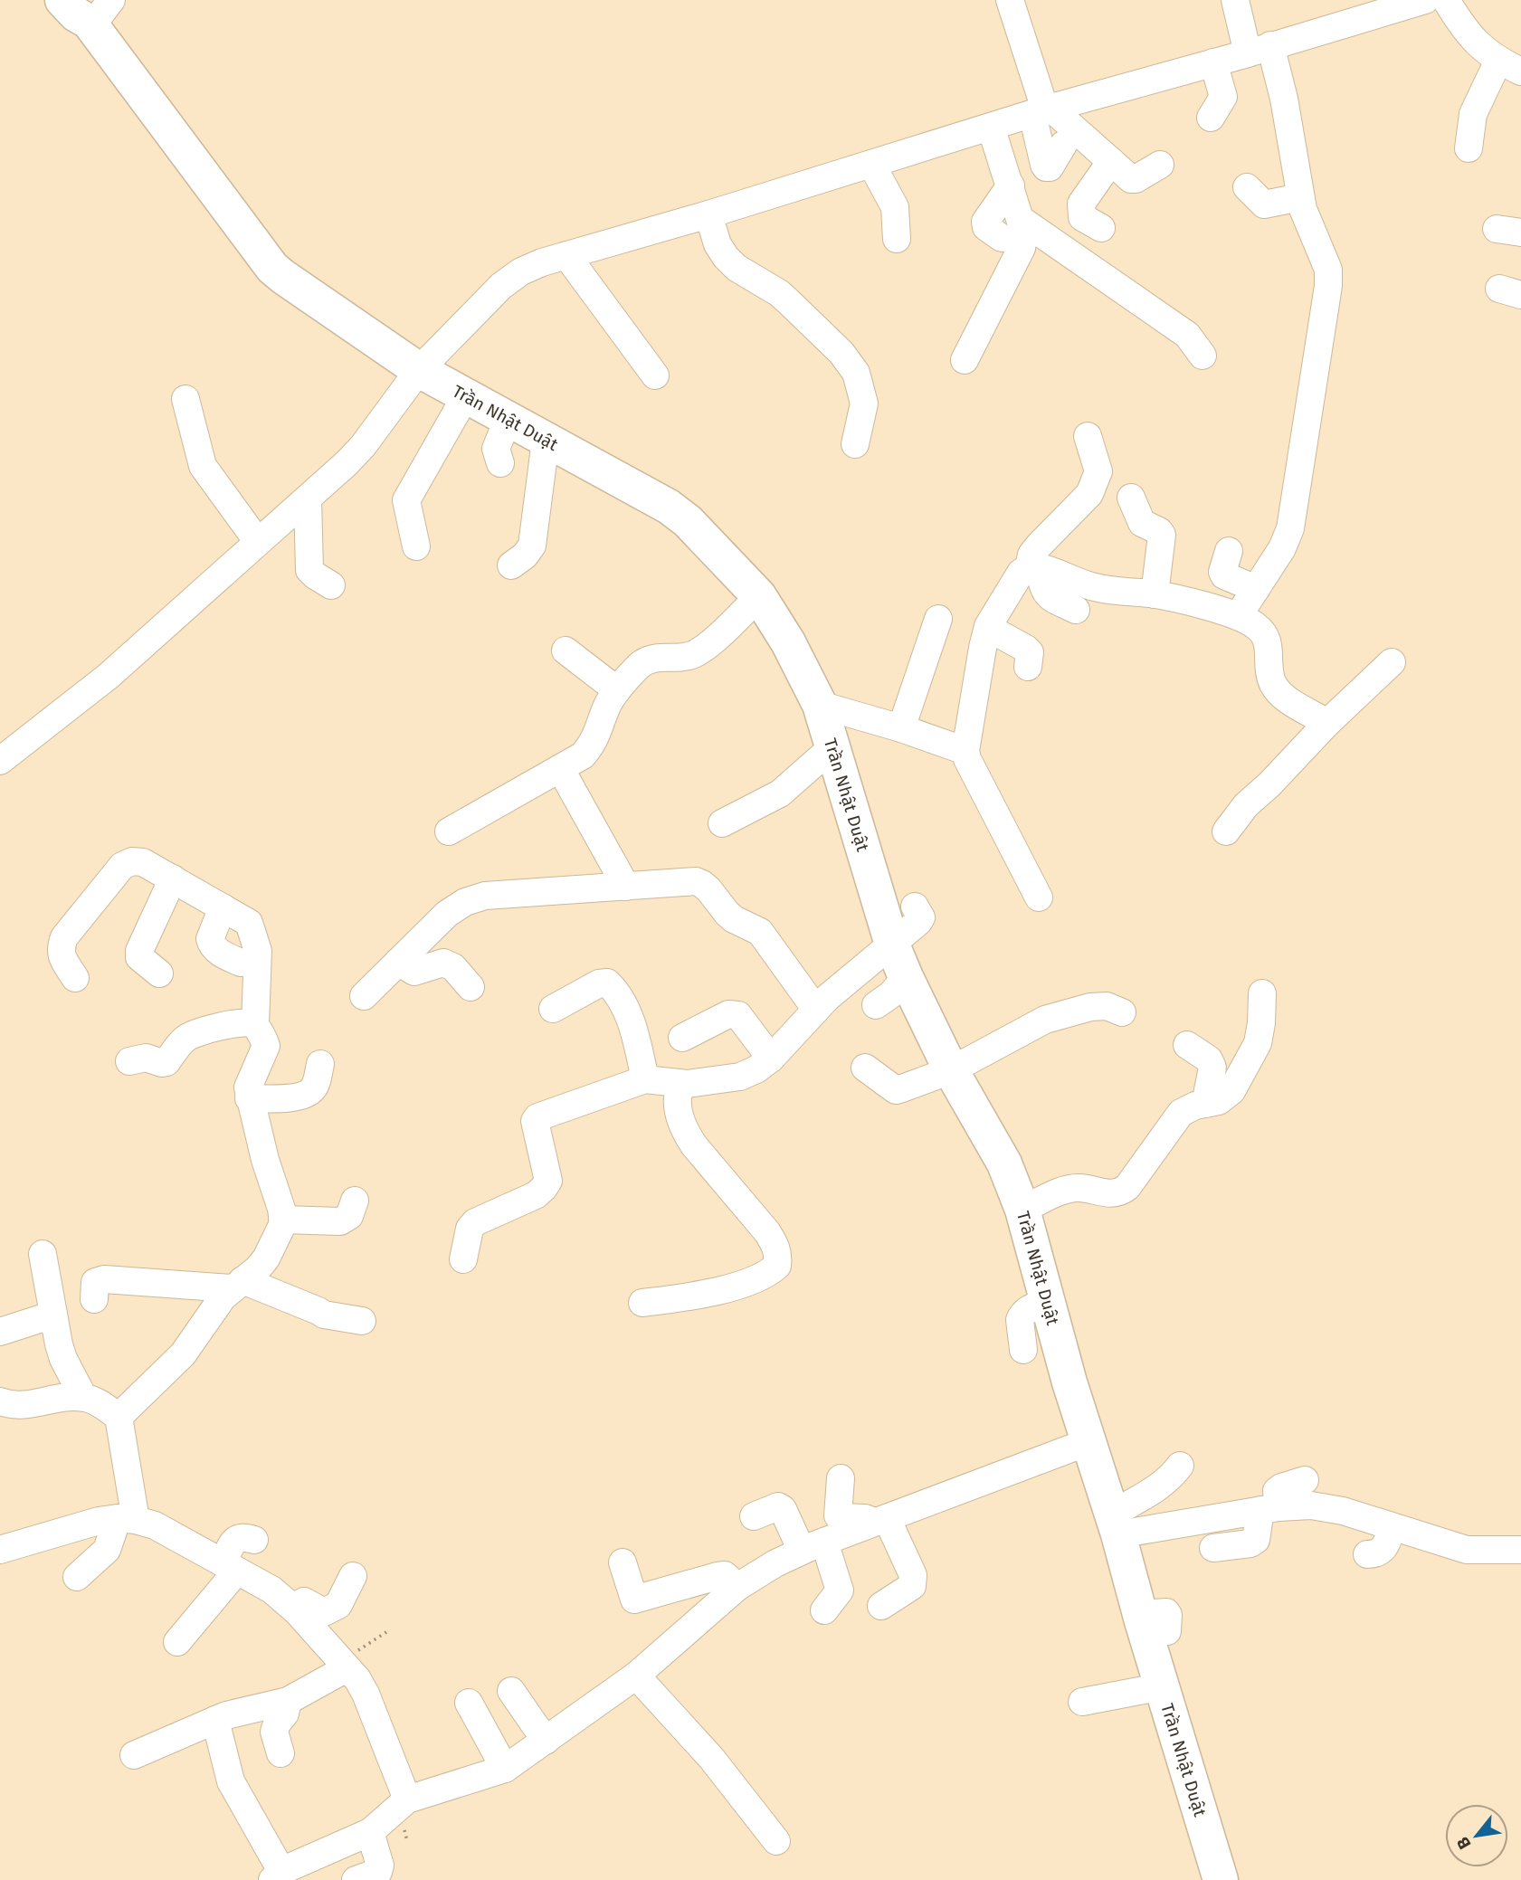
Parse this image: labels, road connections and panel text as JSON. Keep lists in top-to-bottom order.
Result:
{
  "streets": {
    "main road": ["Trần Nhật Duật"]
  },
  "north": "bottom left"
}
